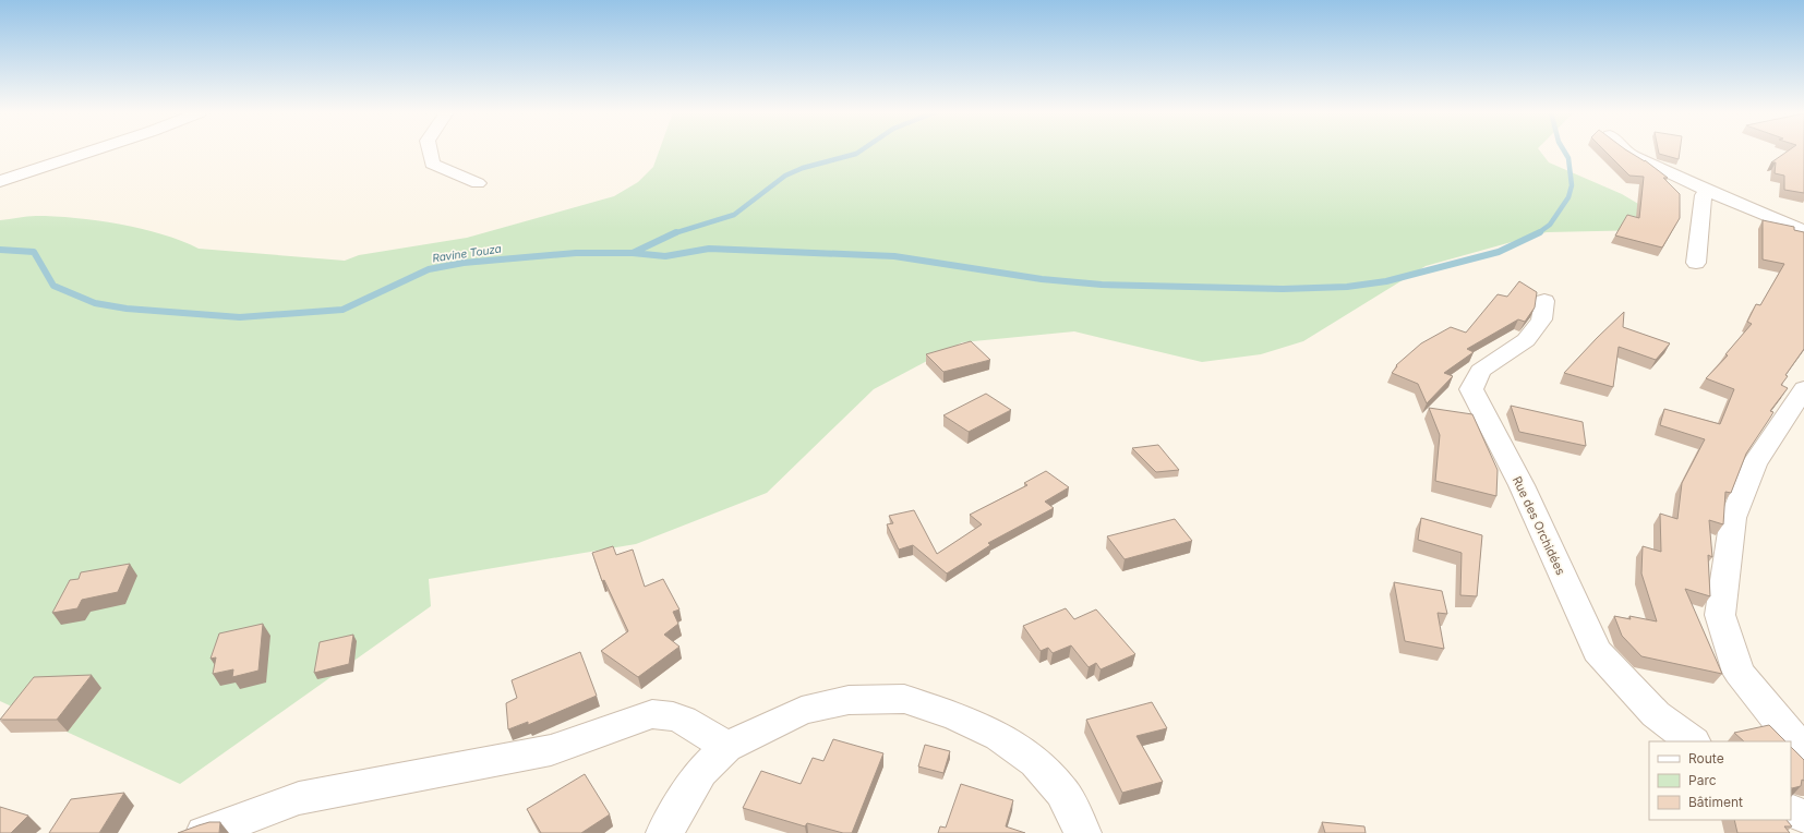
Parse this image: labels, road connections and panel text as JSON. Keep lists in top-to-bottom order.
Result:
{
  "streets": {
    "street": ["Rue des Orchidées"]
  },
  "water": ["Ravine Touza"],
  "legend": ["Route", "Parc", "Bâtiment"]
}
